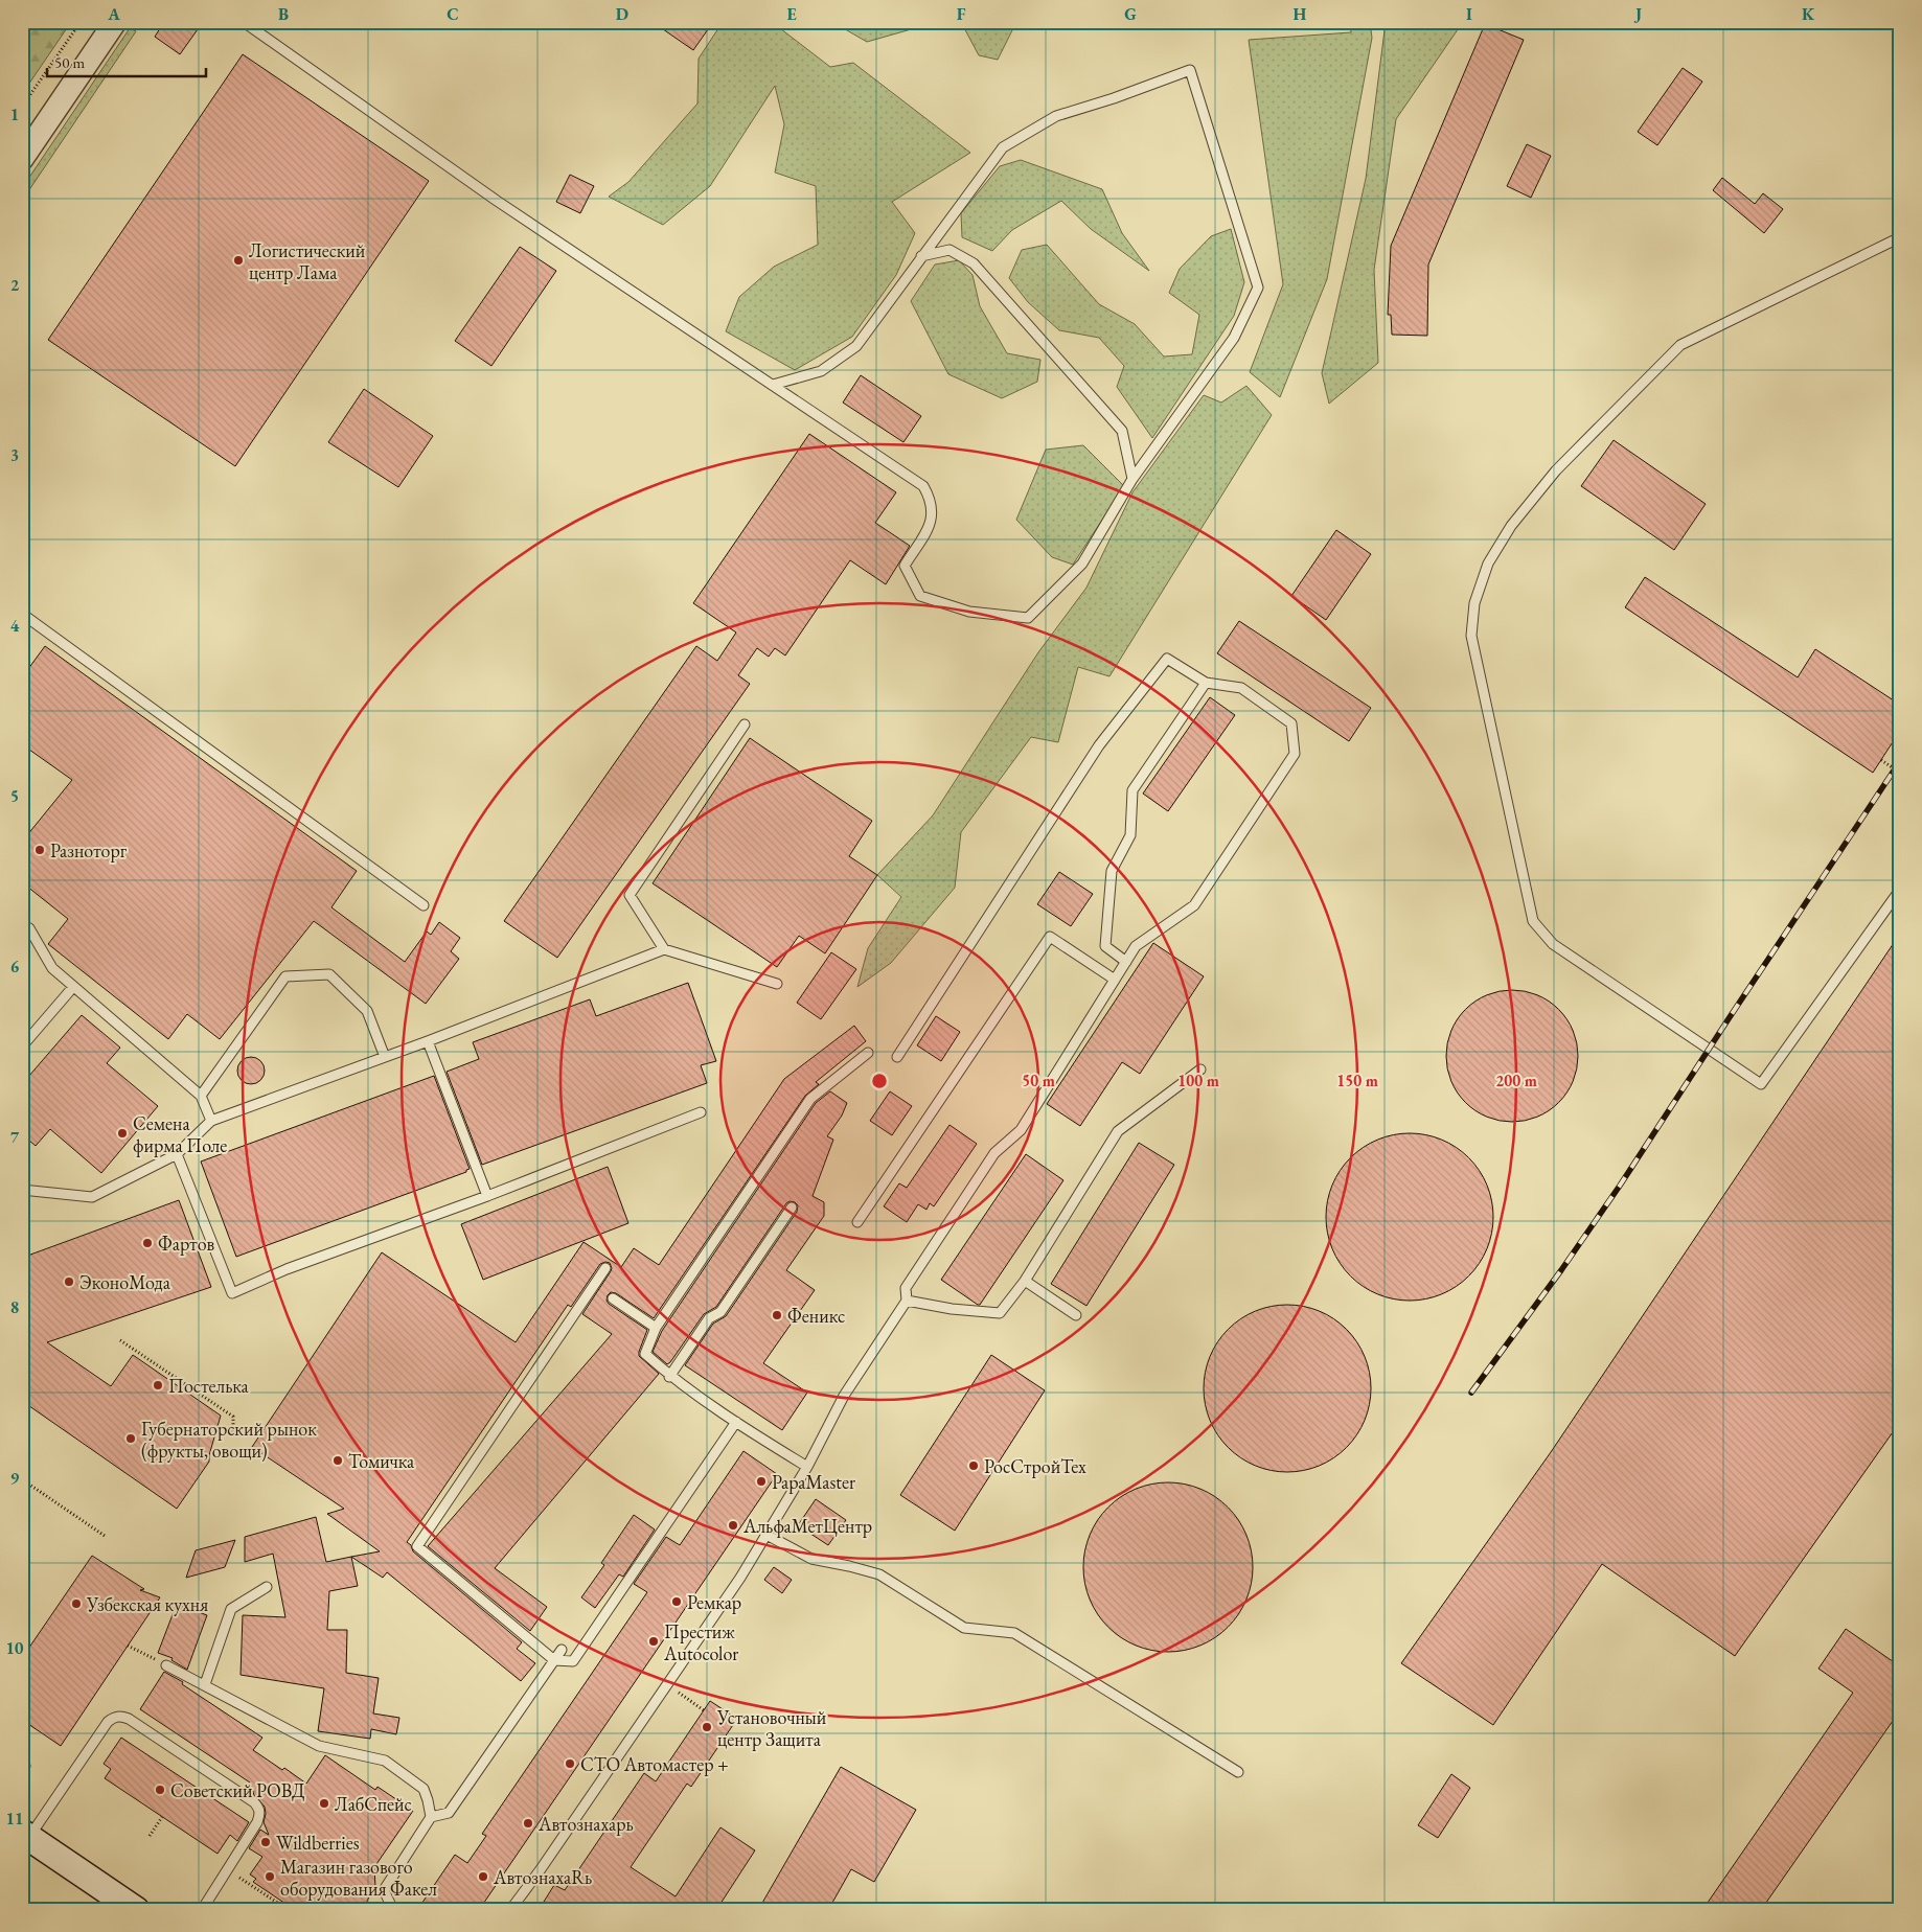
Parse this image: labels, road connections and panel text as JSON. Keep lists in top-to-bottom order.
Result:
{
  "places": [
    "Логистический центр Лама",
    "Разноторг",
    "Семена фирма Поле",
    "Фартов",
    "ЭконоМода",
    "Феникс",
    "Постелька",
    "Губернаторский рынок (фрукты, овощи)",
    "Томичка",
    "РосСтройТех",
    "PapaMaster",
    "АльфаМетЦентр",
    "Ремкар",
    "Узбекская кухня",
    "Престиж Autocolor",
    "Установочный центр Защита",
    "СТО Автомастер +",
    "Советский РОВД",
    "ЛабСпейс",
    "Автознахарь",
    "Wildberries",
    "Магазин газового оборудования Факел",
    "АвтознахаRь"
  ],
  "scale_bar": "50 m",
  "grid": {
    "columns": [
      "A",
      "B",
      "C",
      "D",
      "E",
      "F",
      "G",
      "H",
      "I",
      "J",
      "K"
    ],
    "rows": [
      "1",
      "2",
      "3",
      "4",
      "5",
      "6",
      "7",
      "8",
      "9",
      "10",
      "11"
    ]
  },
  "rings": [
    "50 m",
    "100 m",
    "150 m",
    "200 m"
  ]
}
